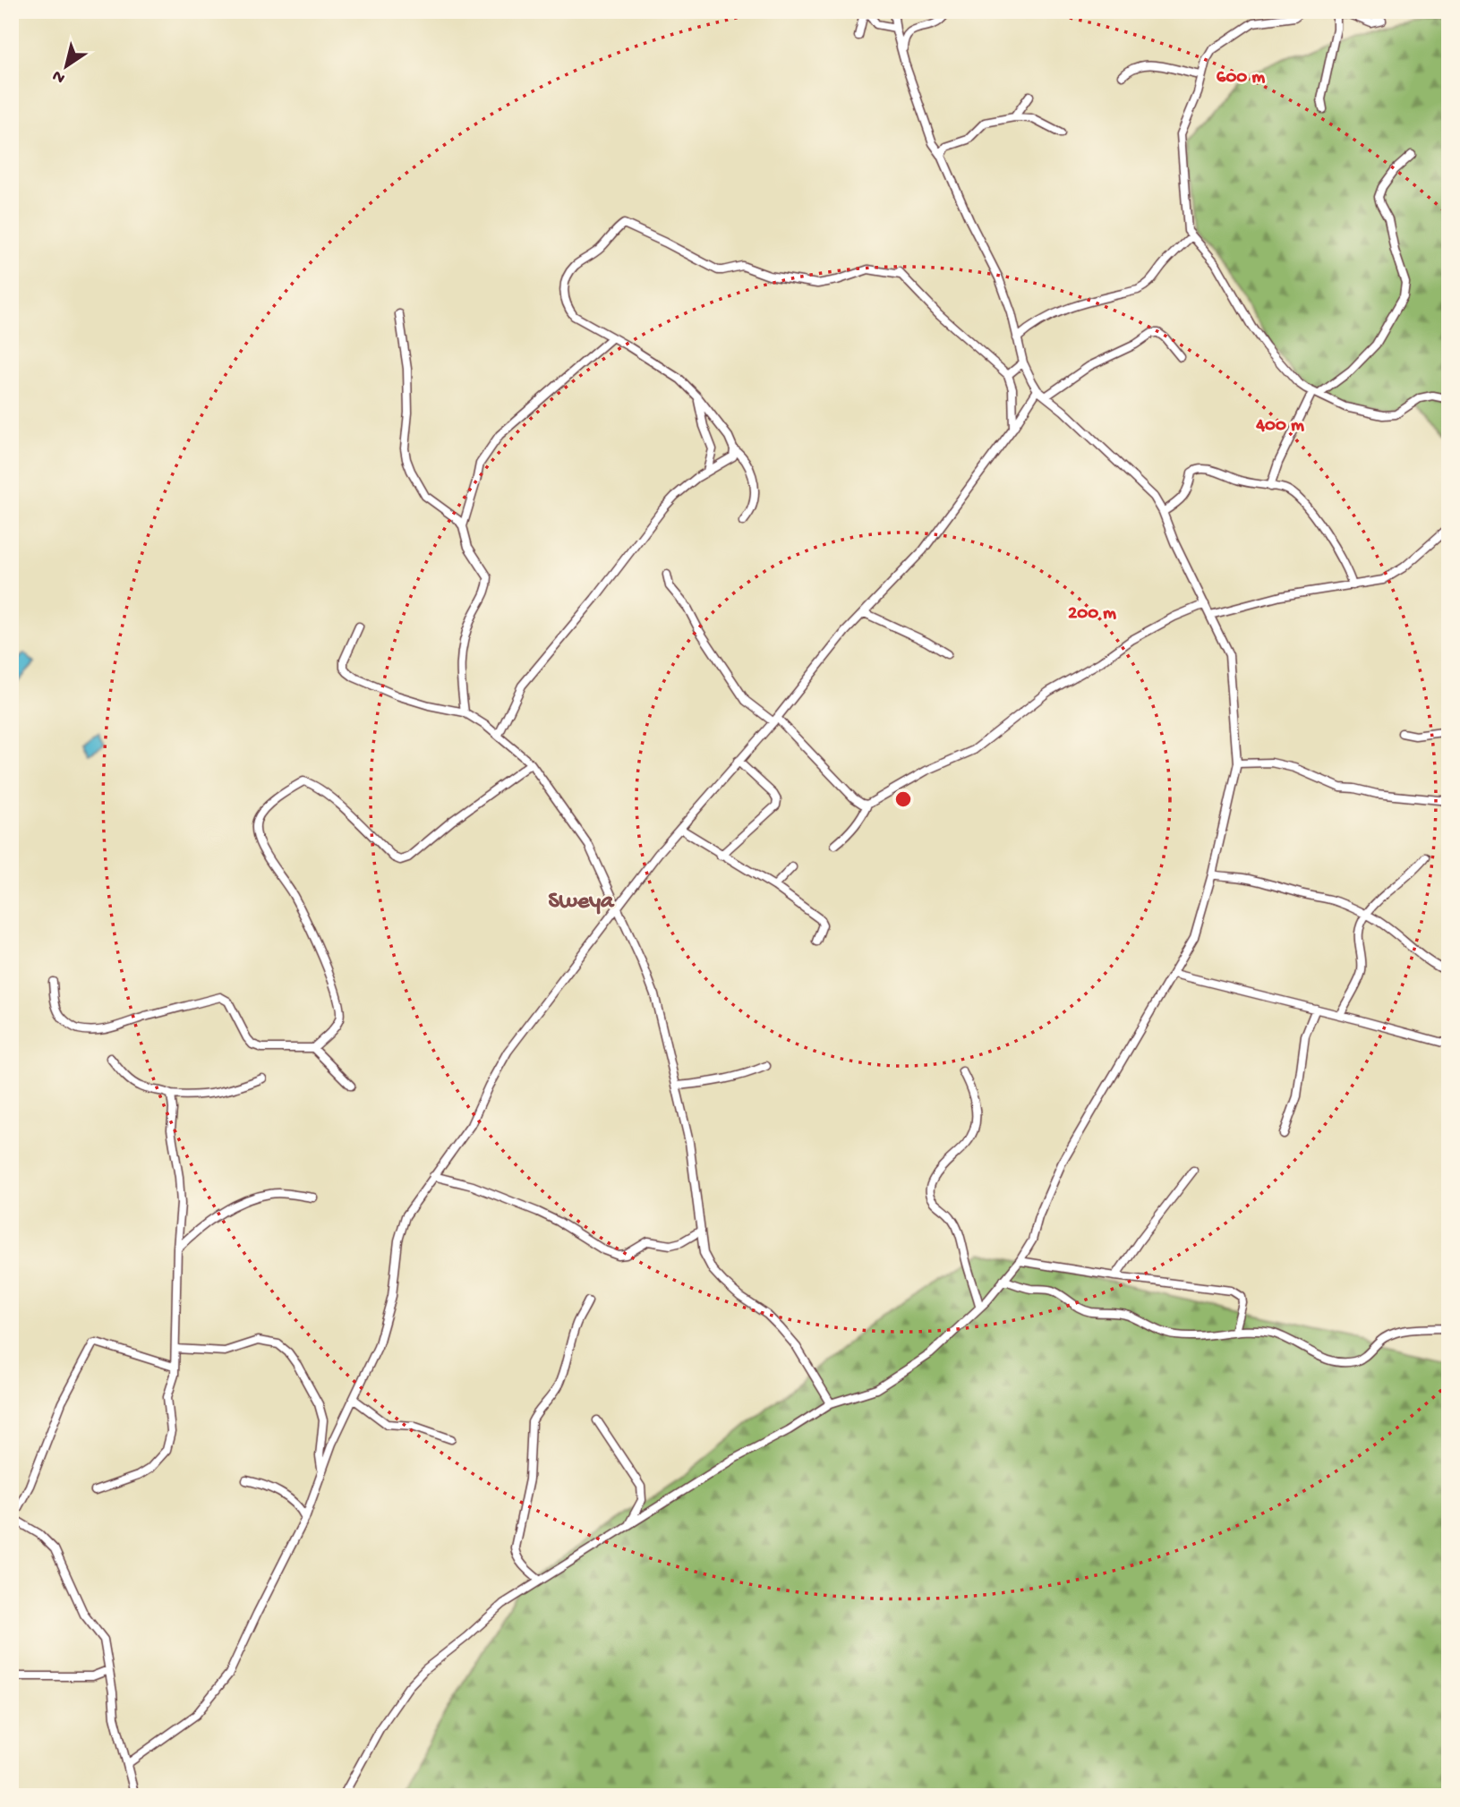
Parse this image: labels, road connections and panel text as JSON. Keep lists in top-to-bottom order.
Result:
{
  "districts": ["Sweya"],
  "north": "bottom left",
  "rings": ["600 m", "400 m", "200 m"]
}
